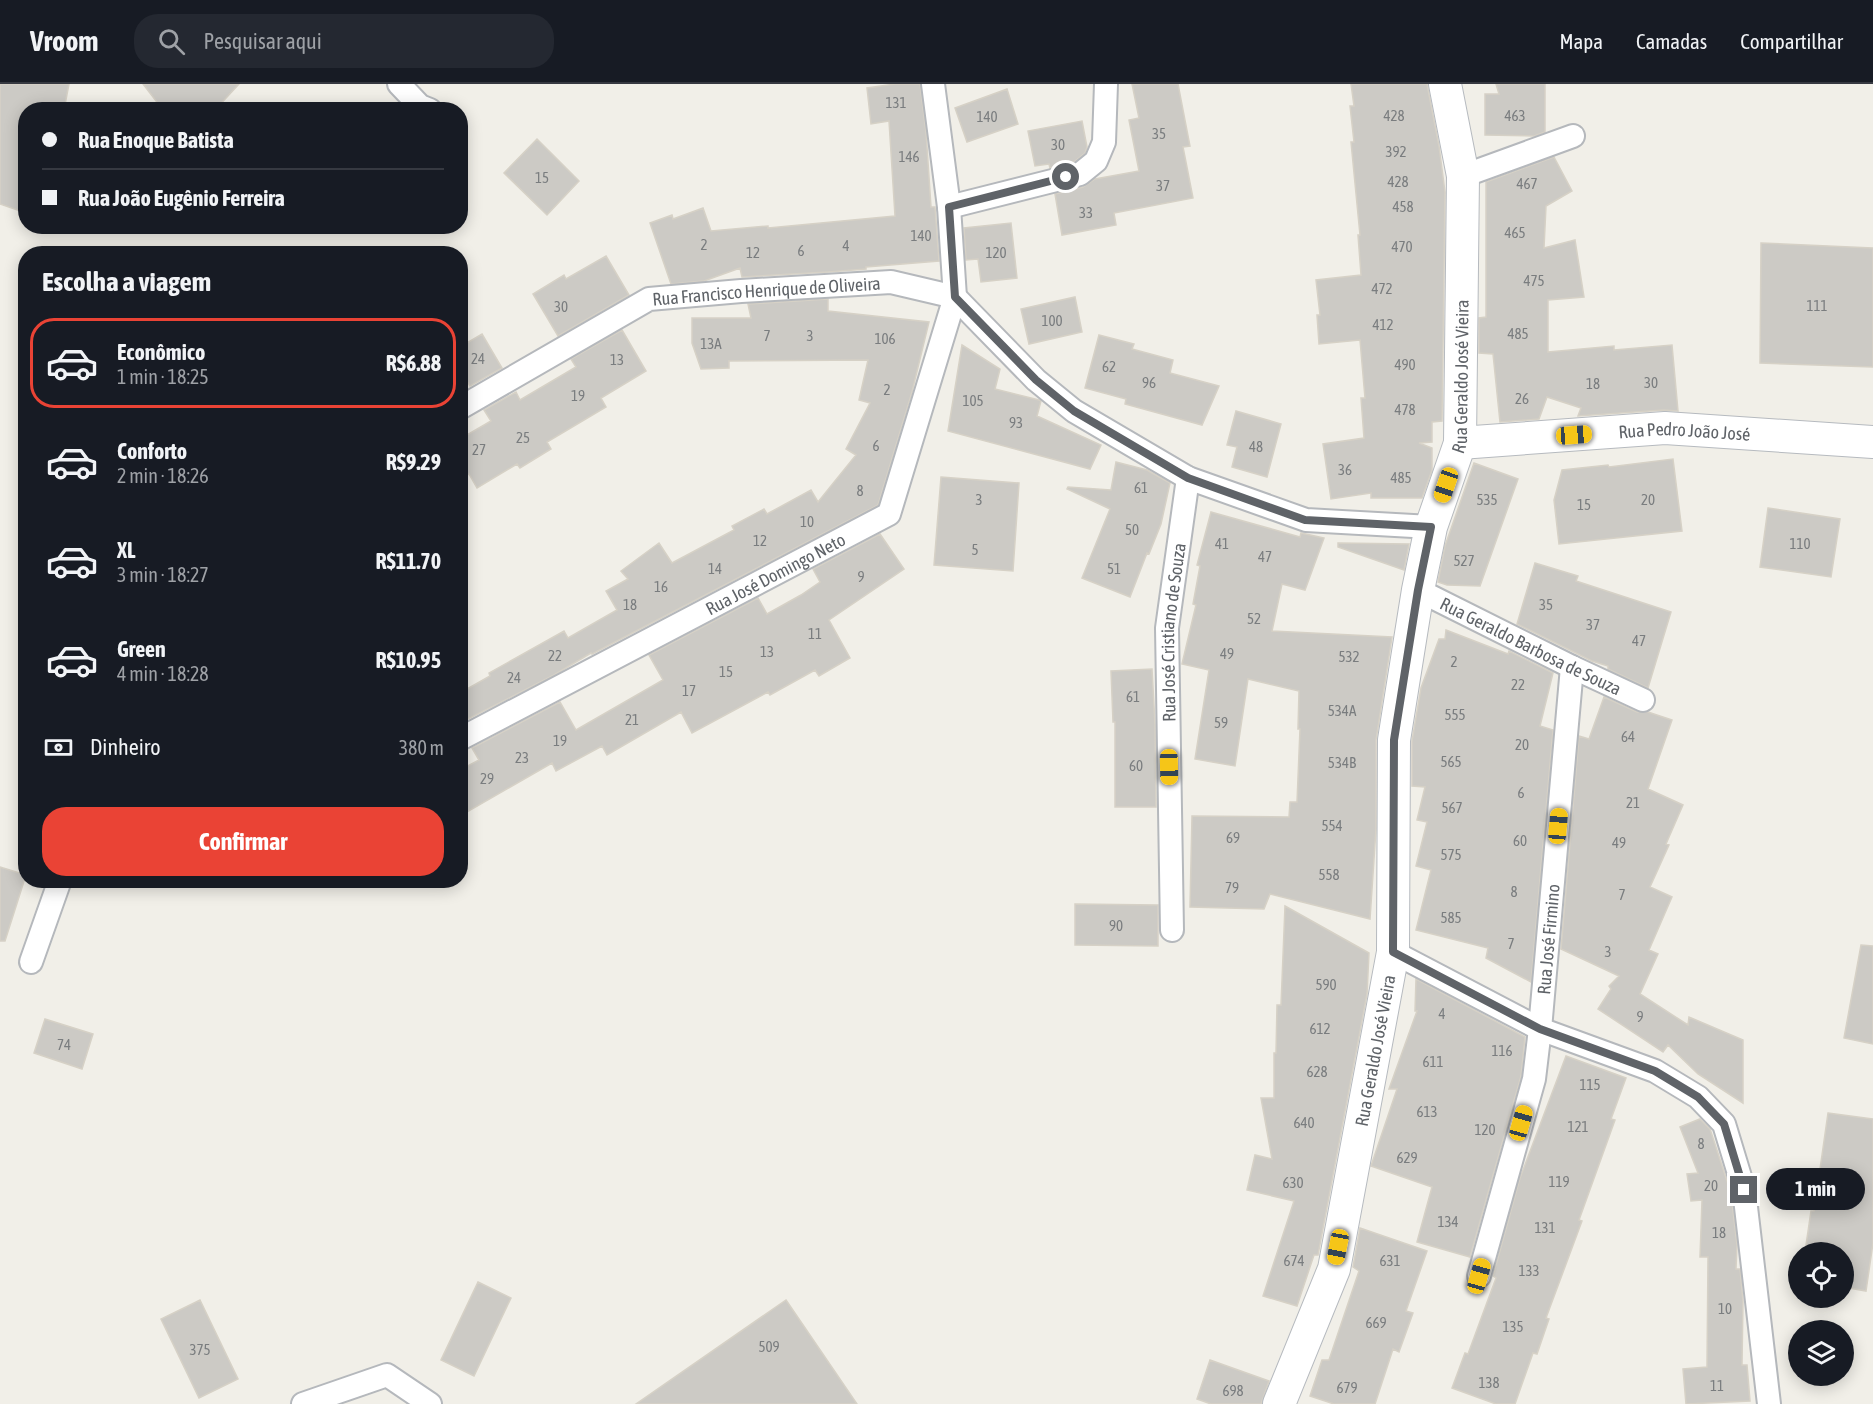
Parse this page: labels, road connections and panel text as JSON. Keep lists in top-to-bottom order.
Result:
{
  "streets": {
    "street": [
      "Rua Francisco Henrique de Oliveira",
      "Rua Geraldo José Vieira",
      "Rua Pedro João José",
      "Rua José Domingo Neto",
      "Rua José Cristiano de Souza",
      "Rua Geraldo Barbosa de Souza",
      "Rua José Firmino"
    ]
  },
  "crossings": [
    ["Rua Francisco Henrique de Oliveira", "Rua José Domingo Neto"],
    ["Rua Geraldo José Vieira", "Rua Pedro João José"],
    ["Rua Geraldo José Vieira", "Rua Geraldo Barbosa de Souza"],
    ["Rua Geraldo Barbosa de Souza", "Rua José Firmino"]
  ],
  "house_numbers": [
    "131",
    "428",
    "463",
    "140",
    "35",
    "30",
    "392",
    "146",
    "15",
    "428",
    "467",
    "37",
    "458",
    "33",
    "465",
    "140",
    "2",
    "4",
    "470",
    "6",
    "12",
    "120",
    "475",
    "472",
    "111",
    "30",
    "100",
    "412",
    "485",
    "7",
    "3",
    "106",
    "13A",
    "24",
    "13",
    "490",
    "62",
    "96",
    "30",
    "18",
    "2",
    "19",
    "26",
    "105",
    "478",
    "93",
    "25",
    "6",
    "48",
    "27",
    "36",
    "485",
    "61",
    "8",
    "3",
    "535",
    "20",
    "15",
    "10",
    "50",
    "12",
    "41",
    "110",
    "5",
    "47",
    "527",
    "14",
    "51",
    "9",
    "16",
    "18",
    "35",
    "52",
    "37",
    "11",
    "47",
    "13",
    "49",
    "22",
    "532",
    "2",
    "15",
    "24",
    "22",
    "17",
    "61",
    "534A",
    "555",
    "21",
    "59",
    "64",
    "19",
    "20",
    "23",
    "565",
    "534B",
    "60",
    "29",
    "6",
    "21",
    "567",
    "554",
    "69",
    "60",
    "49",
    "575",
    "558",
    "79",
    "8",
    "7",
    "585",
    "90",
    "7",
    "3",
    "590",
    "4",
    "9",
    "612",
    "74",
    "116",
    "611",
    "628",
    "115",
    "613",
    "640",
    "121",
    "120",
    "8",
    "629",
    "119",
    "630",
    "20",
    "134",
    "131",
    "18",
    "674",
    "631",
    "133",
    "10",
    "669",
    "135",
    "509",
    "375",
    "138",
    "11",
    "679",
    "698"
  ],
  "page": {
    "header": "Vroom",
    "search": "Pesquisar aqui",
    "nav": ["Mapa", "Camadas", "Compartilhar"],
    "banner": ["Rua Enoque Batista", "Rua João Eugênio Ferreira"],
    "heading": "Escolha a viagem",
    "list": [
      {
        "name": "Econômico",
        "note": "1 min · 18:25",
        "value": "R$6.88"
      },
      {
        "name": "Conforto",
        "note": "2 min · 18:26",
        "value": "R$9.29"
      },
      {
        "name": "XL",
        "note": "3 min · 18:27",
        "value": "R$11.70"
      },
      {
        "name": "Green",
        "note": "4 min · 18:28",
        "value": "R$10.95"
      }
    ],
    "pay": ["Dinheiro", "380 m"],
    "buttons": "Confirmar",
    "bubble": "1 min"
  }
}
